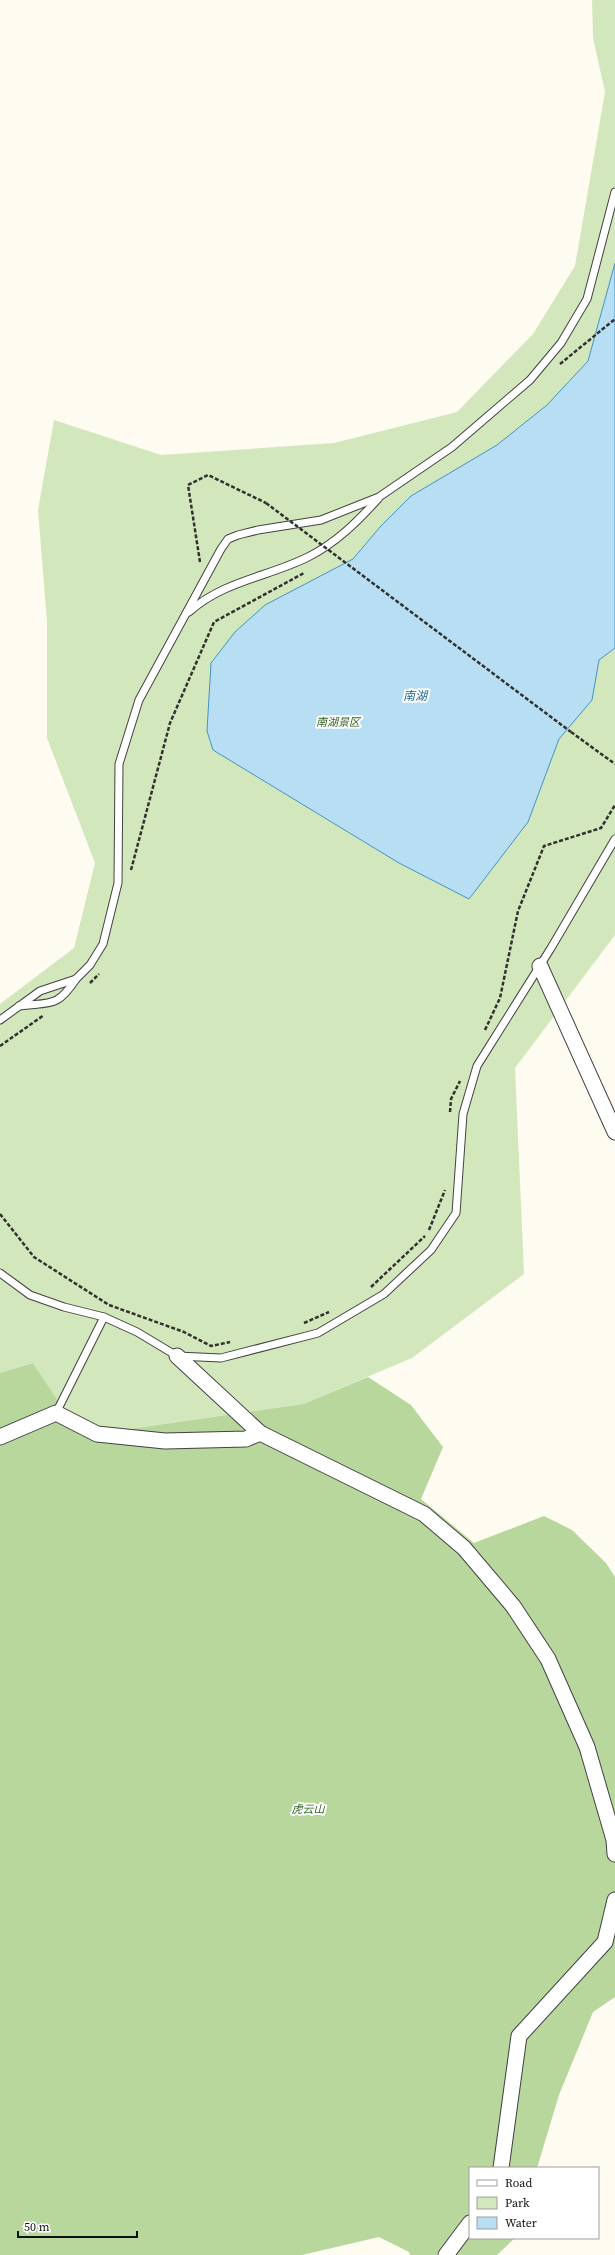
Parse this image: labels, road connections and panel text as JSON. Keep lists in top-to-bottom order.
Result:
{
  "water": ["南湖"],
  "parks": ["南湖景区", "虎云山"],
  "legend": ["Road", "Park", "Water"],
  "scale_bar": "50 m"
}
